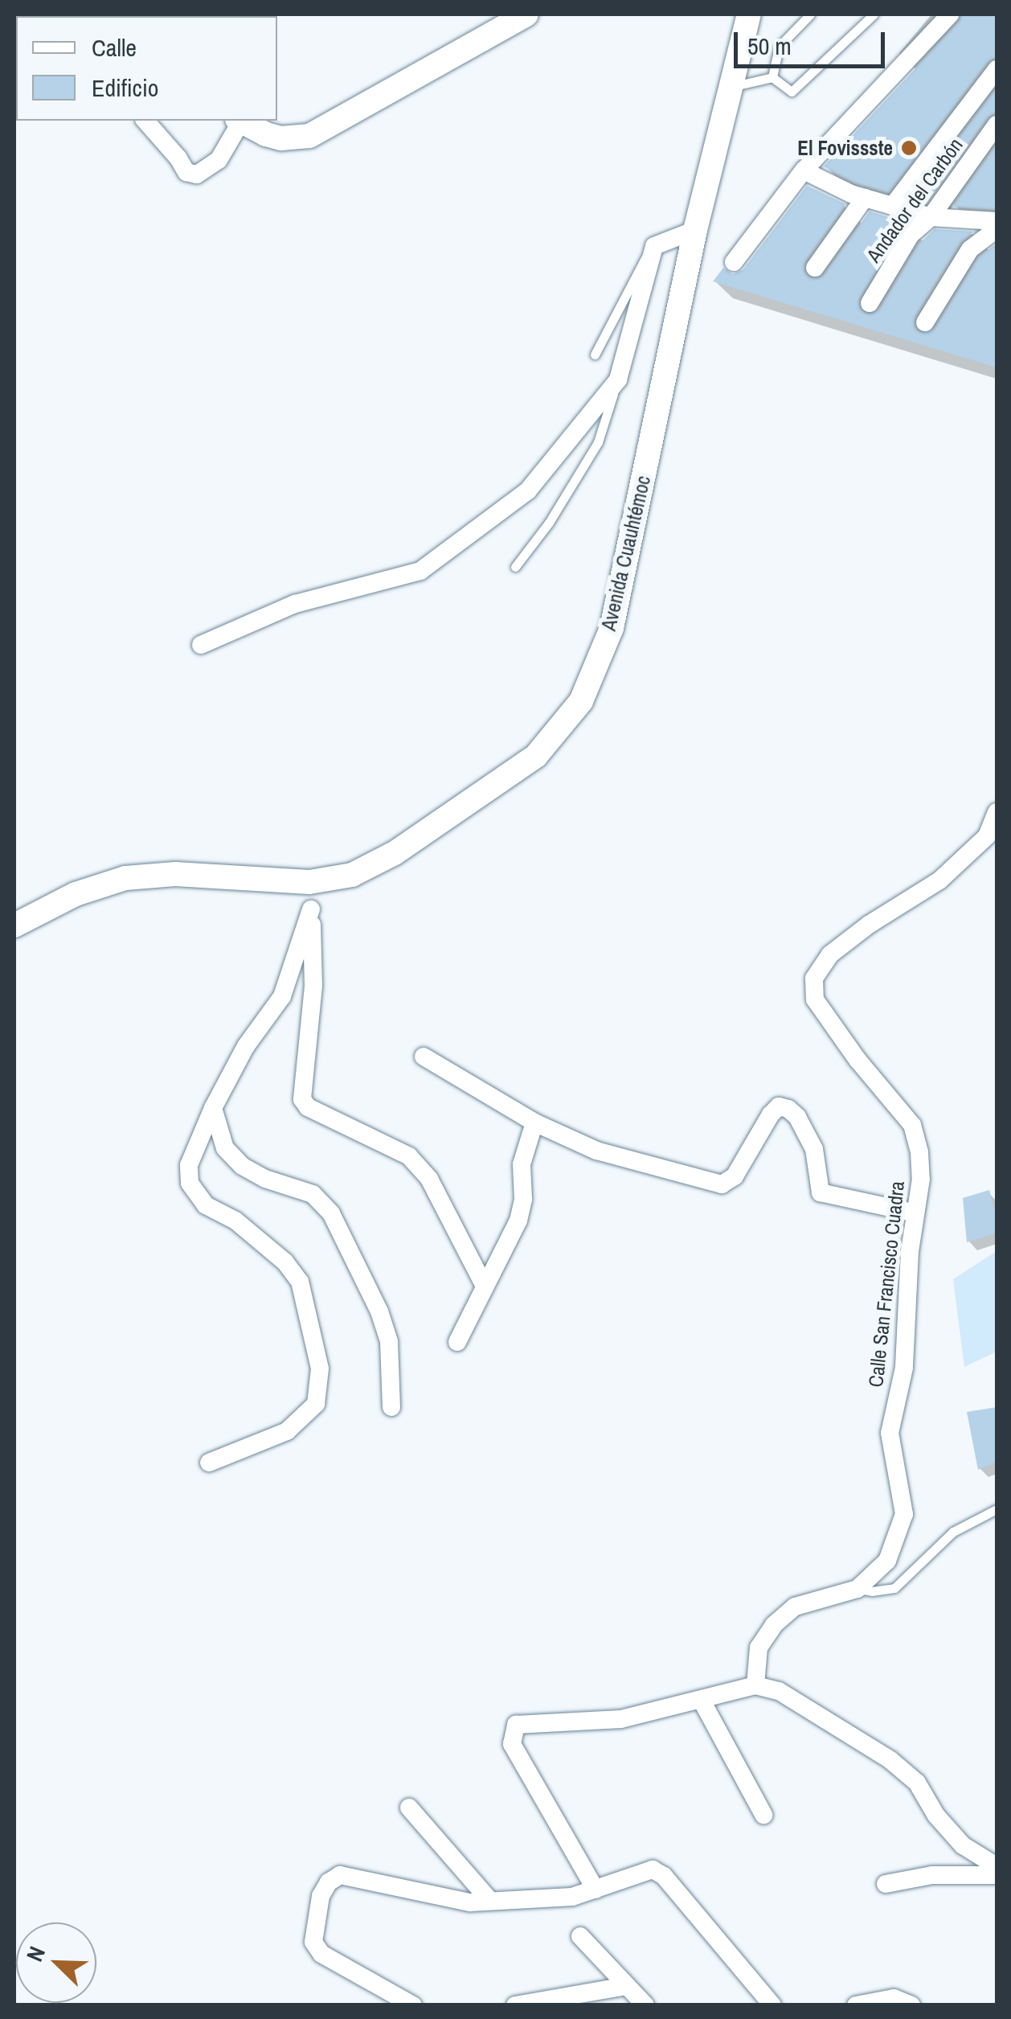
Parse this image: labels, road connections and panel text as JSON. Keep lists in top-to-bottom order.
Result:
{
  "streets": {
    "main road": ["Avenida Cuauhtémoc"],
    "street": ["Andador del Carbón", "Calle San Francisco Cuadra"]
  },
  "places": ["El Fovissste"],
  "legend": ["Calle", "Edificio"],
  "scale_bar": "50 m",
  "north": "top left"
}
